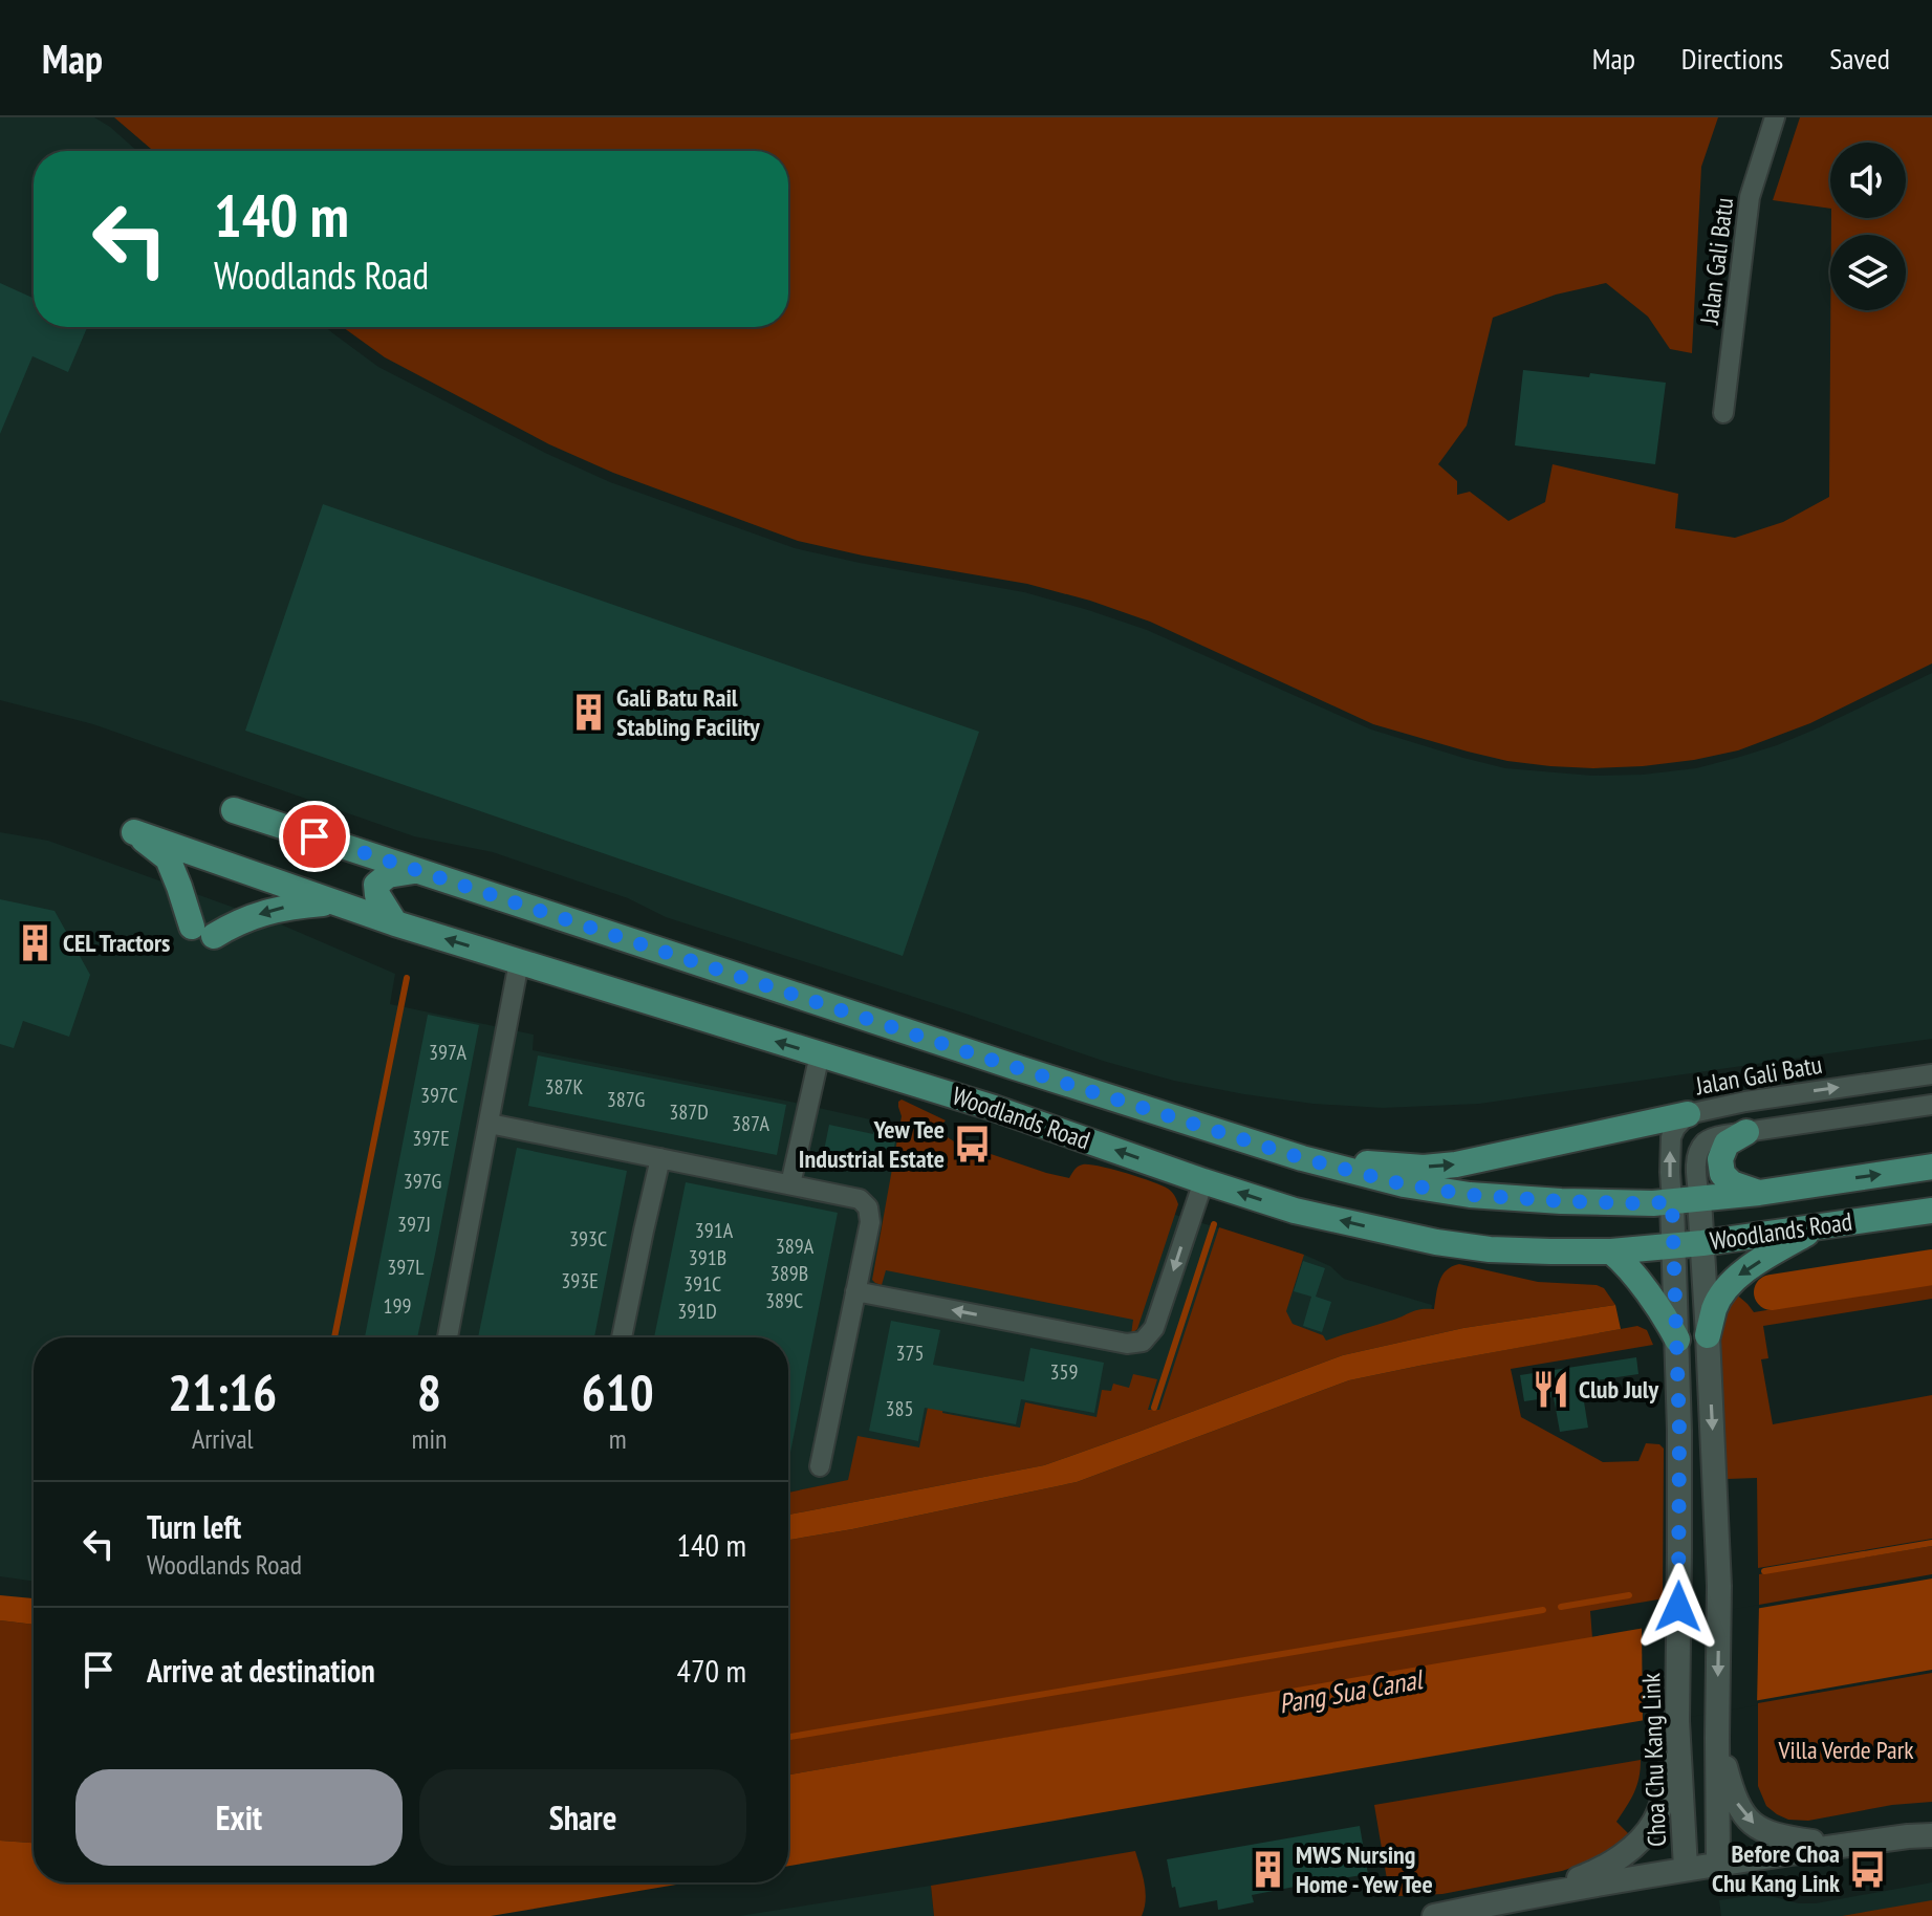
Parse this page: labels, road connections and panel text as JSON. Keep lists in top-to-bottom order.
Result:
{
  "streets": {
    "main road": ["Woodlands Road"],
    "street": ["Jalan Gali Batu", "Choa Chu Kang Link"]
  },
  "crossings": [
    ["Jalan Gali Batu", "Woodlands Road"],
    ["Jalan Gali Batu", "Choa Chu Kang Link"],
    ["Woodlands Road", "Choa Chu Kang Link"]
  ],
  "water": ["Pang Sua Canal"],
  "parks": ["Villa Verde Park"],
  "places": {
    "building": ["Gali Batu Rail Stabling Facility", "CEL Tractors", "MWS Nursing Home - Yew Tee"],
    "bus stop": ["Yew Tee Industrial Estate", "Before Choa Chu Kang Link"],
    "restaurant": ["Club July"]
  },
  "house_numbers": [
    "397A",
    "387K",
    "397C",
    "387G",
    "387D",
    "387A",
    "397E",
    "397G",
    "397J",
    "391A",
    "393C",
    "389A",
    "391B",
    "397L",
    "389B",
    "393E",
    "391C",
    "389C",
    "199",
    "391D",
    "375",
    "359",
    "385"
  ],
  "page": {
    "header": "Map",
    "nav": ["Map", "Directions", "Saved"],
    "turn": ["140 m", "Woodlands Road"],
    "eta": [
      "21:16",
      "Arrival",
      "8",
      "min",
      "610",
      "m"
    ],
    "list": [
      {
        "name": "Turn left",
        "note": "Woodlands Road",
        "value": "140 m"
      },
      {
        "name": "Arrive at destination",
        "value": "470 m"
      }
    ],
    "buttons": ["Exit", "Share"]
  }
}
